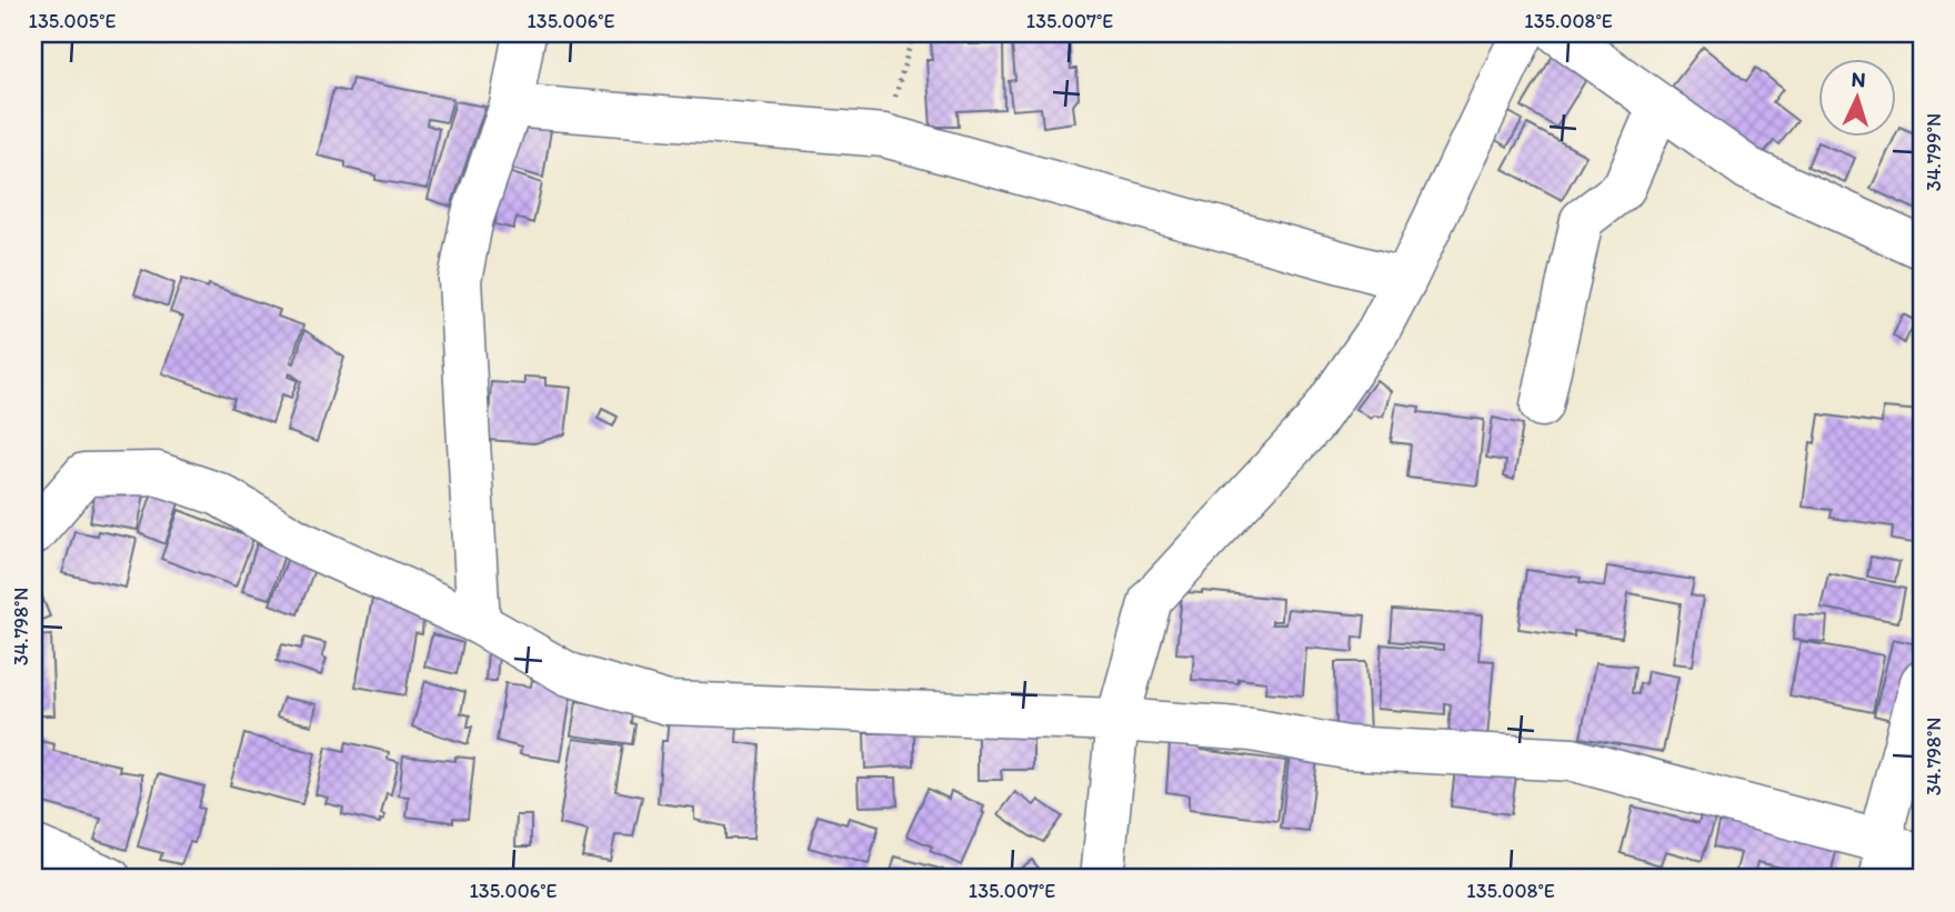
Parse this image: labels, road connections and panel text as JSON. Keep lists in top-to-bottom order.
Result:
{
  "north": "top",
  "coordinates": [
    "135.005°E",
    "135.006°E",
    "135.007°E",
    "135.008°E",
    "34.799°N",
    "34.798°N"
  ]
}
